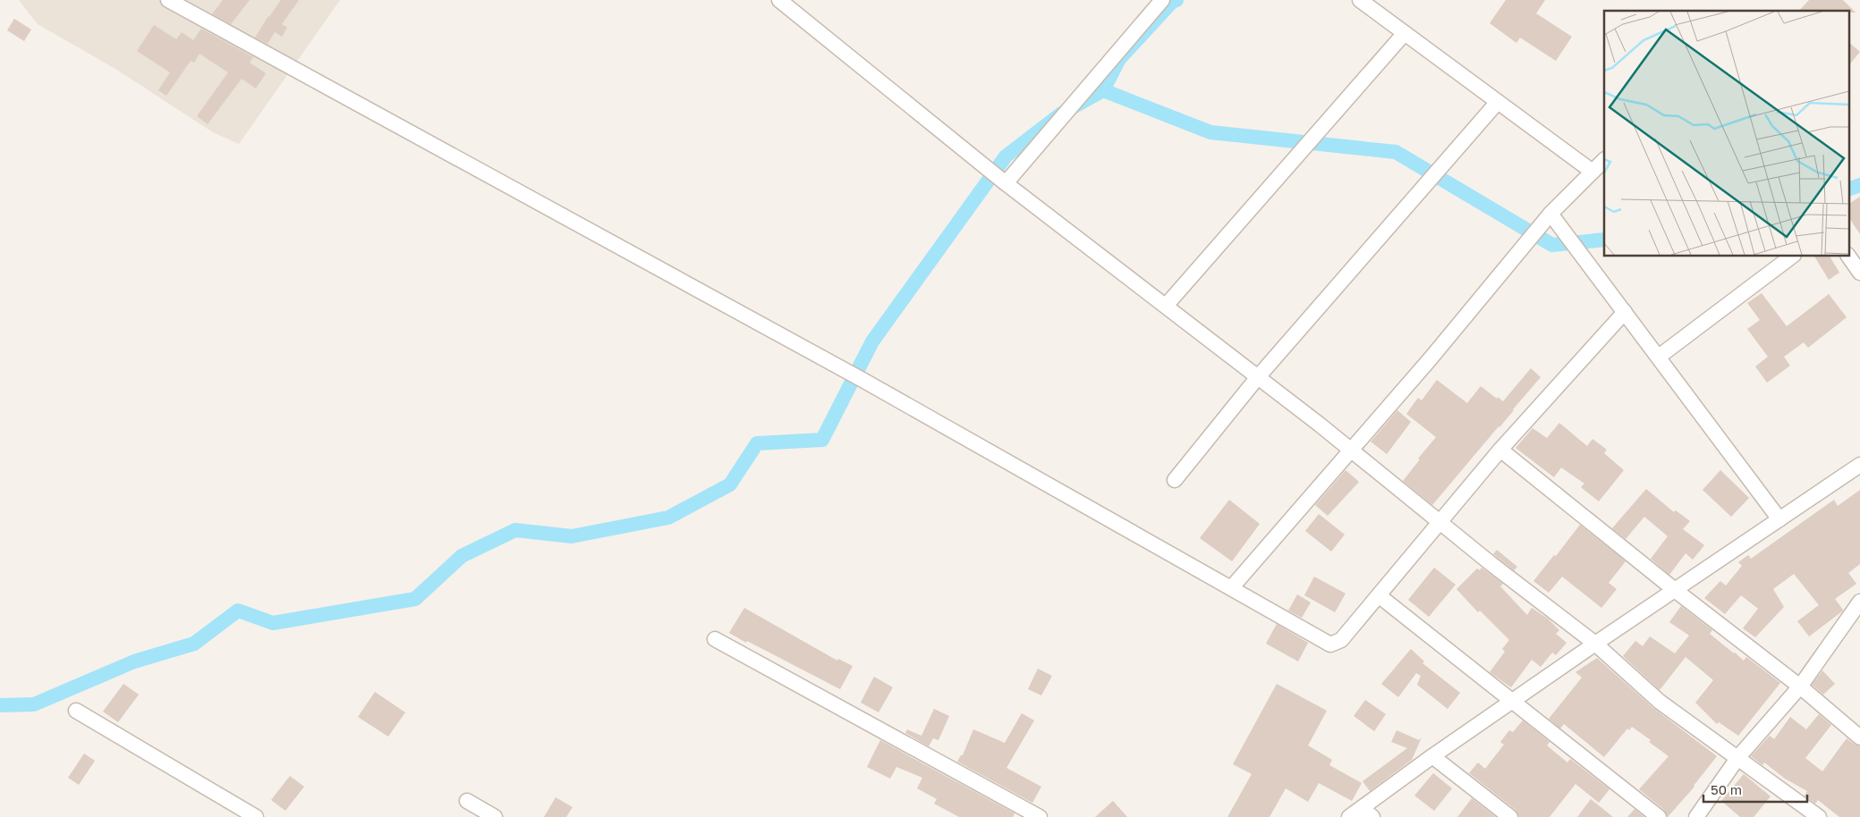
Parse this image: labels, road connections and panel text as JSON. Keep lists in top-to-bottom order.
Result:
{
  "scale_bar": "50 m"
}
